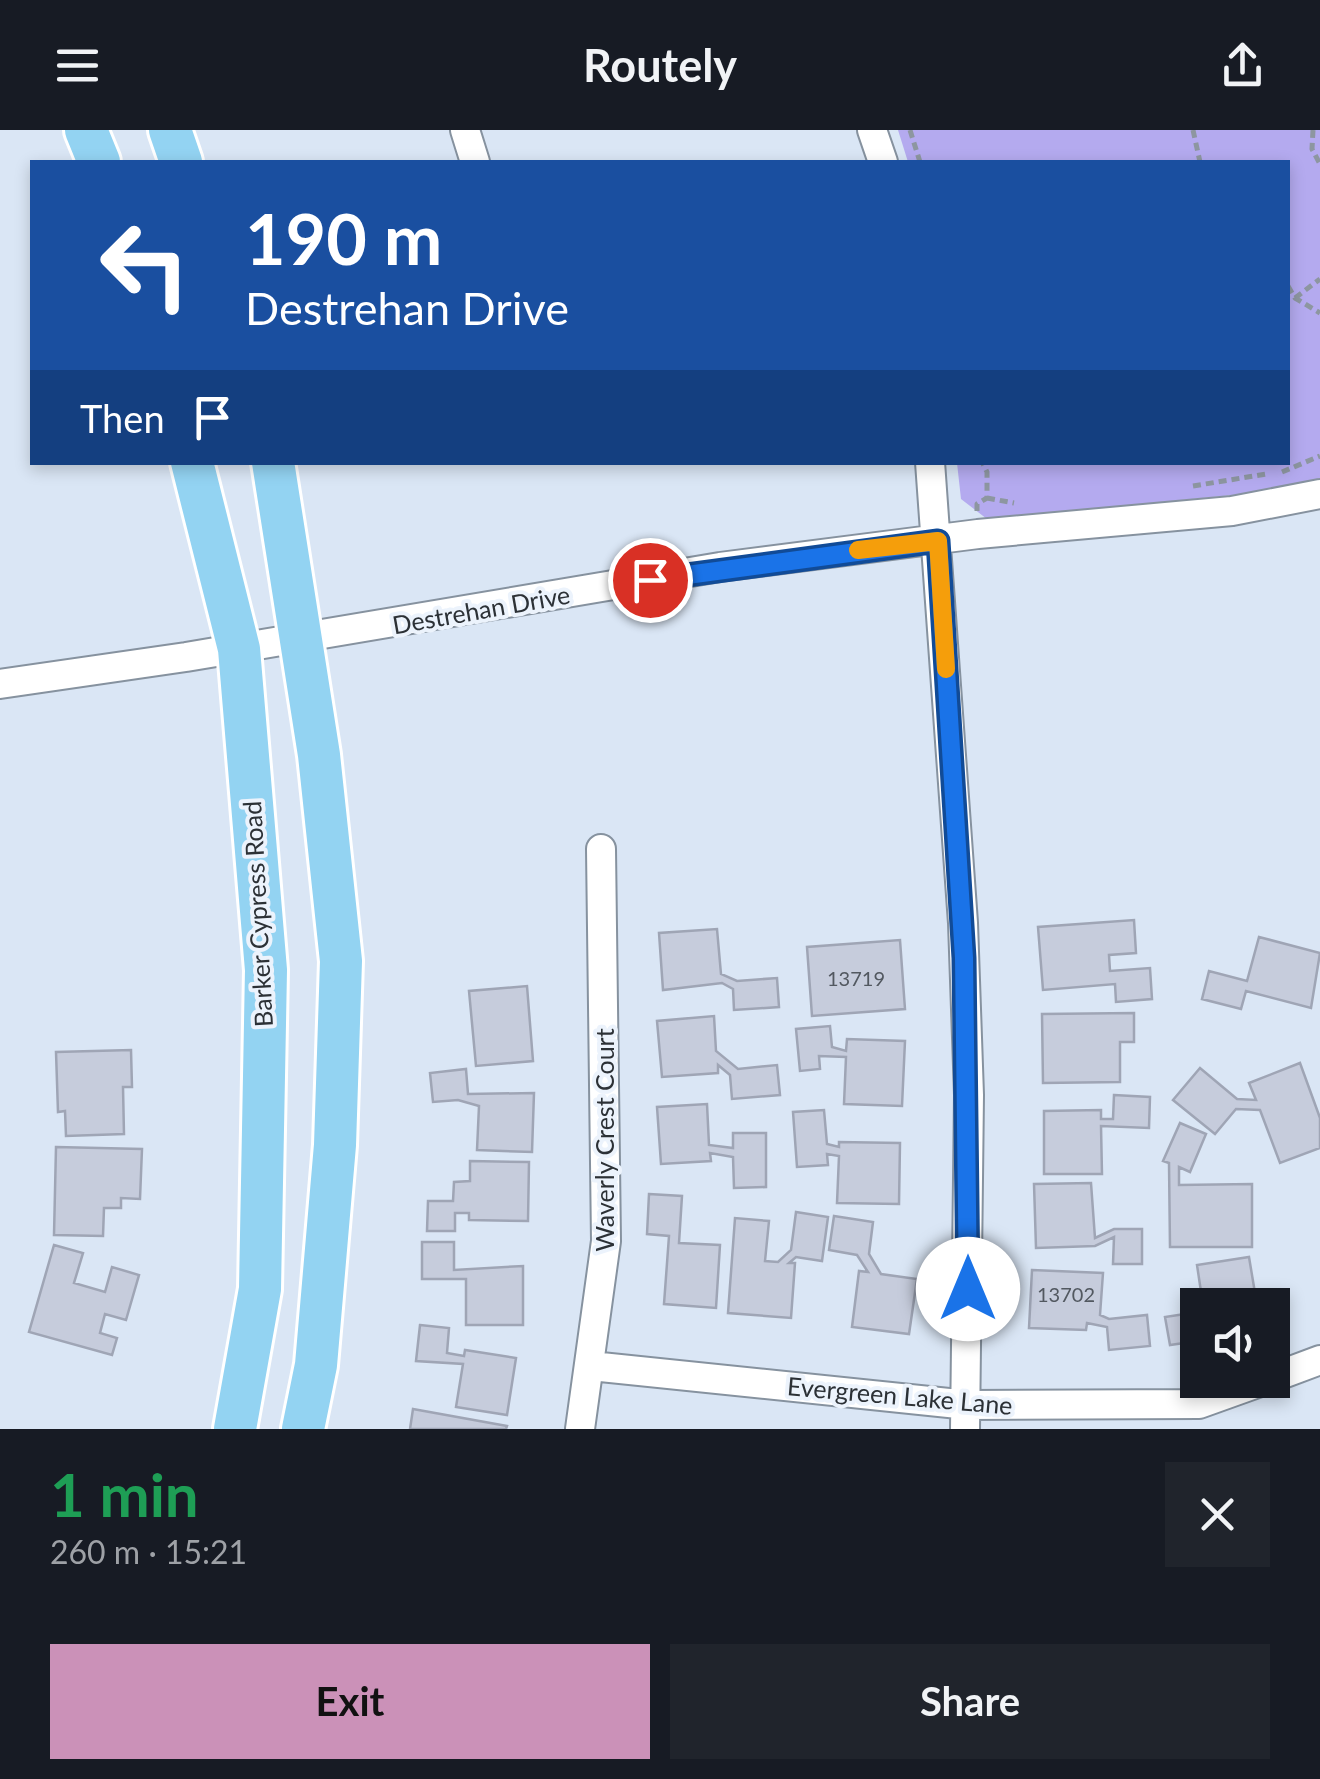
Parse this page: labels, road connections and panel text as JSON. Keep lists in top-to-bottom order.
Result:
{
  "streets": {
    "main road": ["Barker Cypress Road"],
    "street": ["Destrehan Drive", "Waverly Crest Court", "Evergreen Lake Lane"]
  },
  "crossings": [
    ["Destrehan Drive", "Barker Cypress Road"],
    ["Waverly Crest Court", "Evergreen Lake Lane"]
  ],
  "house_numbers": ["13719", "13702"],
  "page": {
    "header": "Routely",
    "turn": ["190 m", "Destrehan Drive"],
    "then": "Then",
    "heading": ["1 min", "260 m · 15:21"],
    "buttons": ["Exit", "Share"]
  }
}
